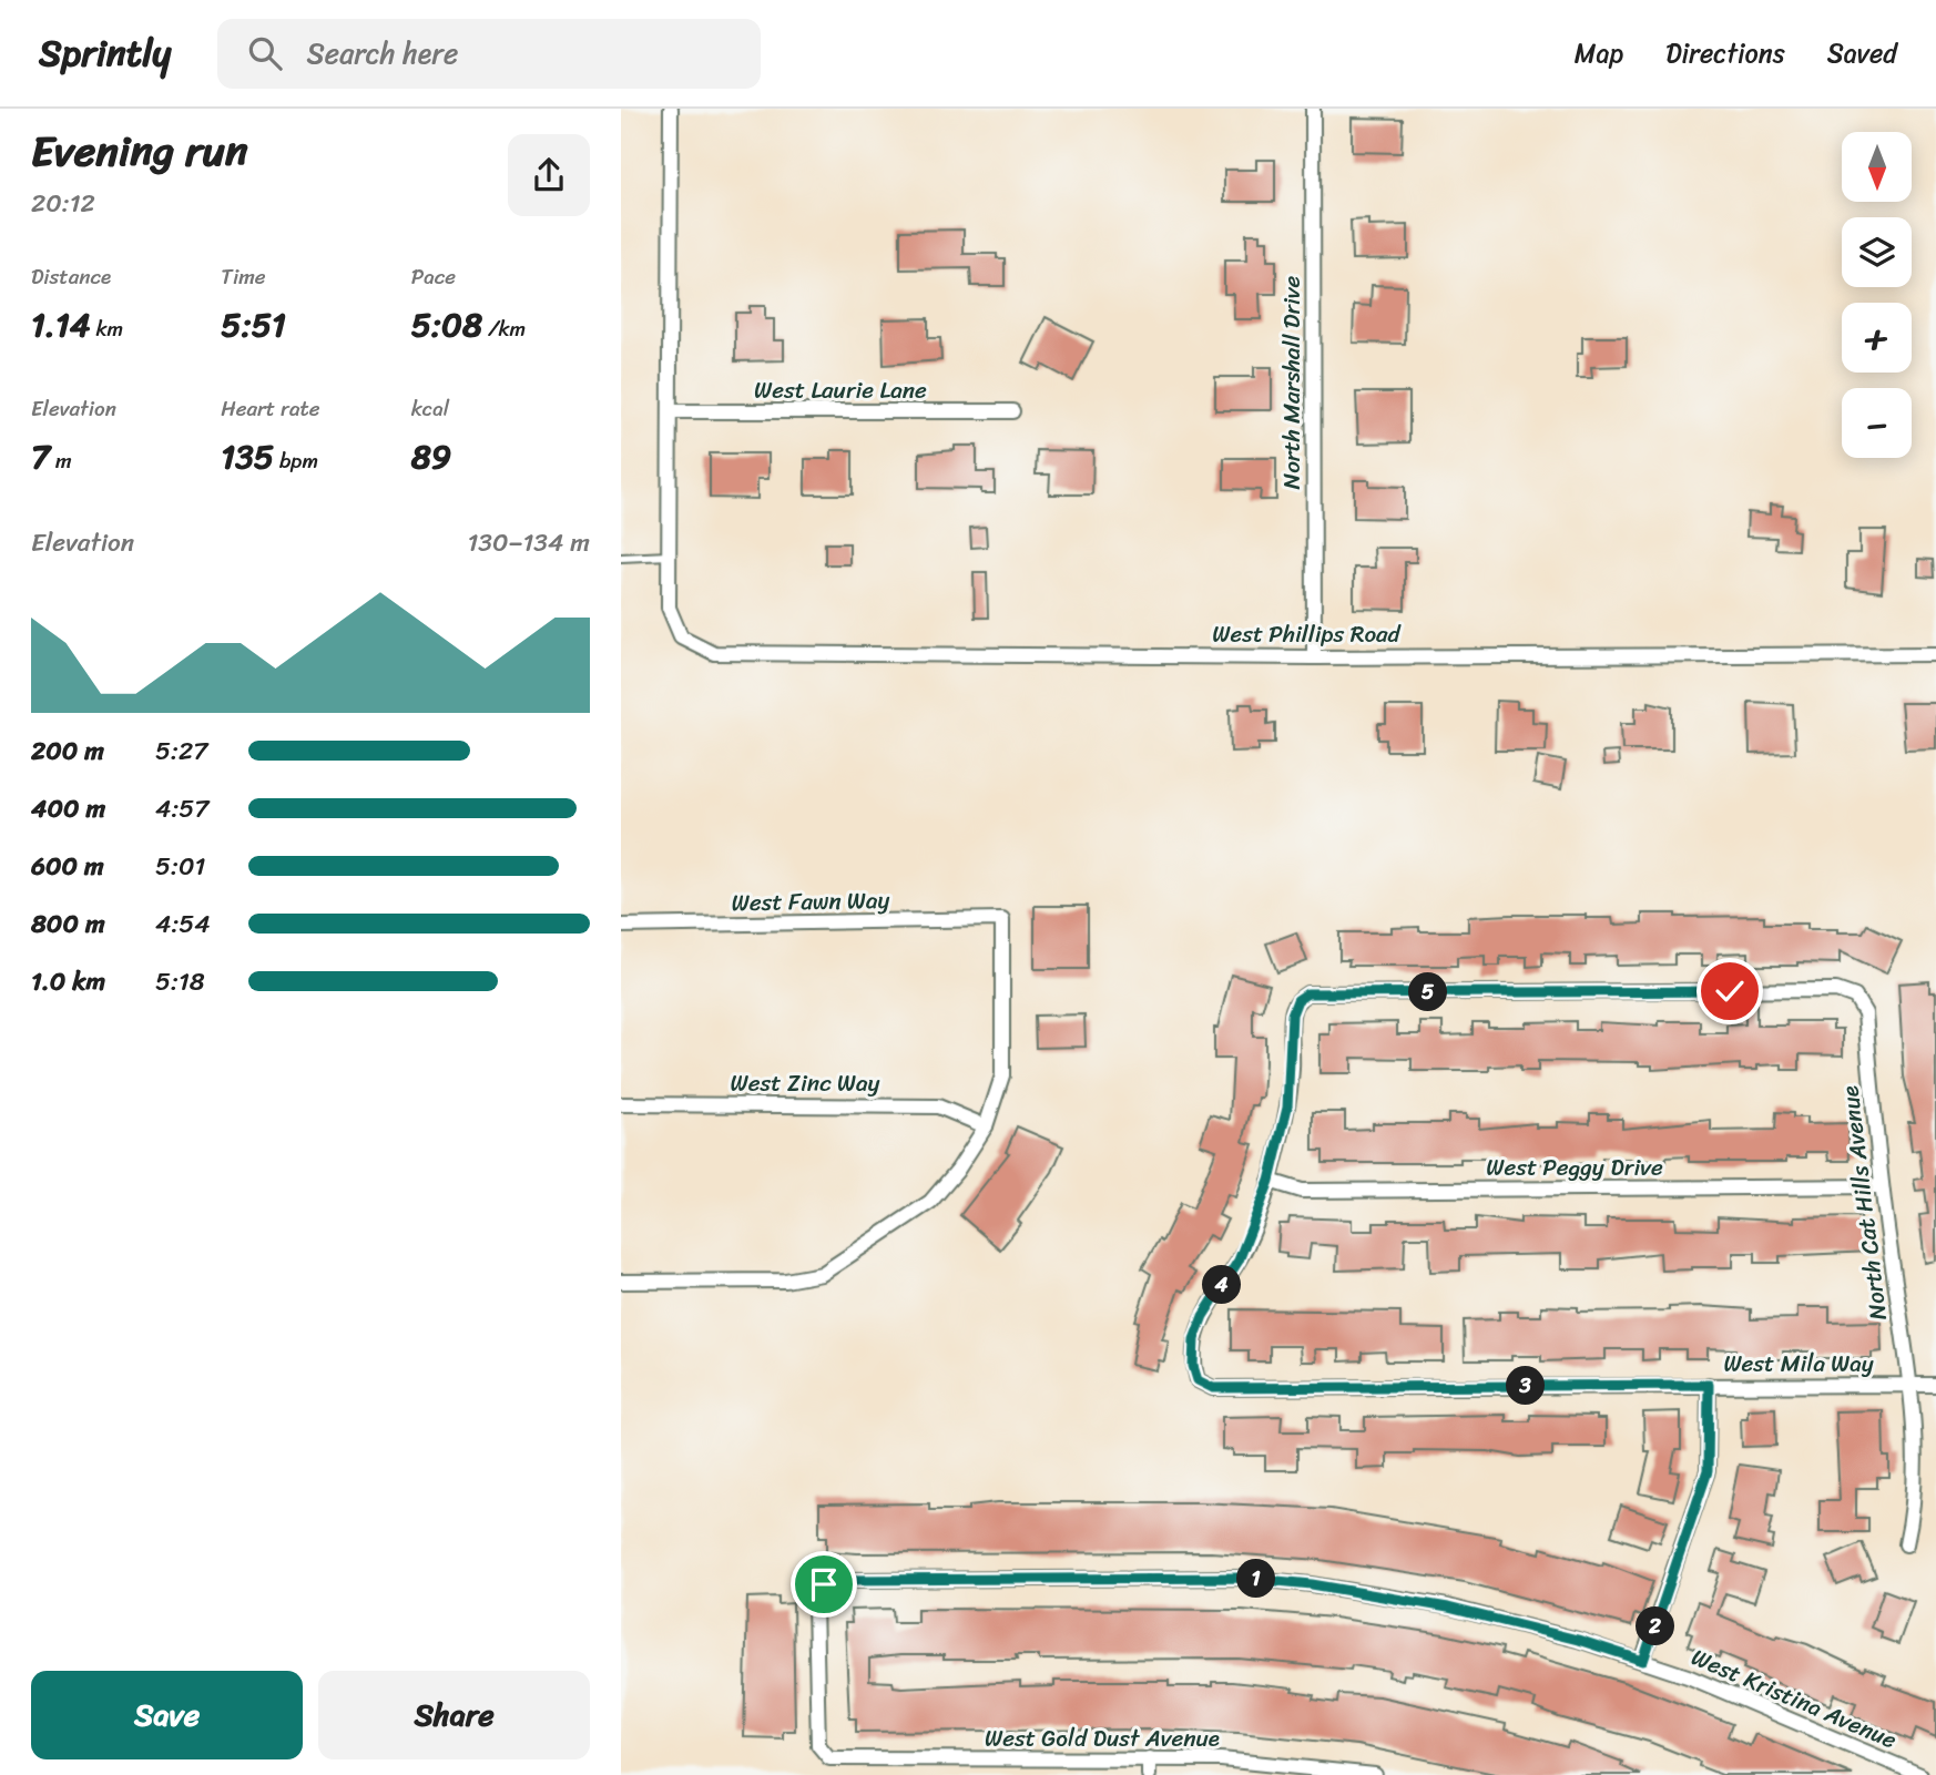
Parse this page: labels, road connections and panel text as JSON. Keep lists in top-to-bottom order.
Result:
{
  "streets": {
    "street": [
      "North Marshall Drive",
      "West Laurie Lane",
      "West Phillips Road",
      "West Fawn Way",
      "West Zinc Way",
      "West Peggy Drive",
      "North Cat Hills Avenue",
      "West Mila Way",
      "West Kristina Avenue",
      "West Gold Dust Avenue"
    ]
  },
  "crossings": [
    ["North Marshall Drive", "West Phillips Road"],
    ["West Fawn Way", "West Zinc Way"],
    ["West Peggy Drive", "North Cat Hills Avenue"],
    ["West Peggy Drive", "West Mila Way"],
    ["North Cat Hills Avenue", "West Mila Way"],
    ["West Kristina Avenue", "West Gold Dust Avenue"]
  ],
  "north": "bottom",
  "page": {
    "header": "Sprintly",
    "search": "Search here",
    "nav": ["Map", "Directions", "Saved"],
    "heading": ["Evening run", "20:12"],
    "map_buttons": ["+", "−"],
    "stats": [
      ["Distance", "1.14 km"],
      ["Time", "5:51"],
      ["Pace", "5:08 /km"],
      ["Elevation", "7 m"],
      ["Heart rate", "135 bpm"],
      ["kcal", "89"]
    ],
    "chart": ["Elevation", "130–134 m"],
    "list": [
      {
        "name": "200 m",
        "note": "5:27"
      },
      {
        "name": "400 m",
        "note": "4:57"
      },
      {
        "name": "600 m",
        "note": "5:01"
      },
      {
        "name": "800 m",
        "note": "4:54"
      },
      {
        "name": "1.0 km",
        "note": "5:18"
      }
    ],
    "pins": [
      "5",
      "4",
      "3",
      "1",
      "2"
    ],
    "buttons": ["Save", "Share"]
  }
}
